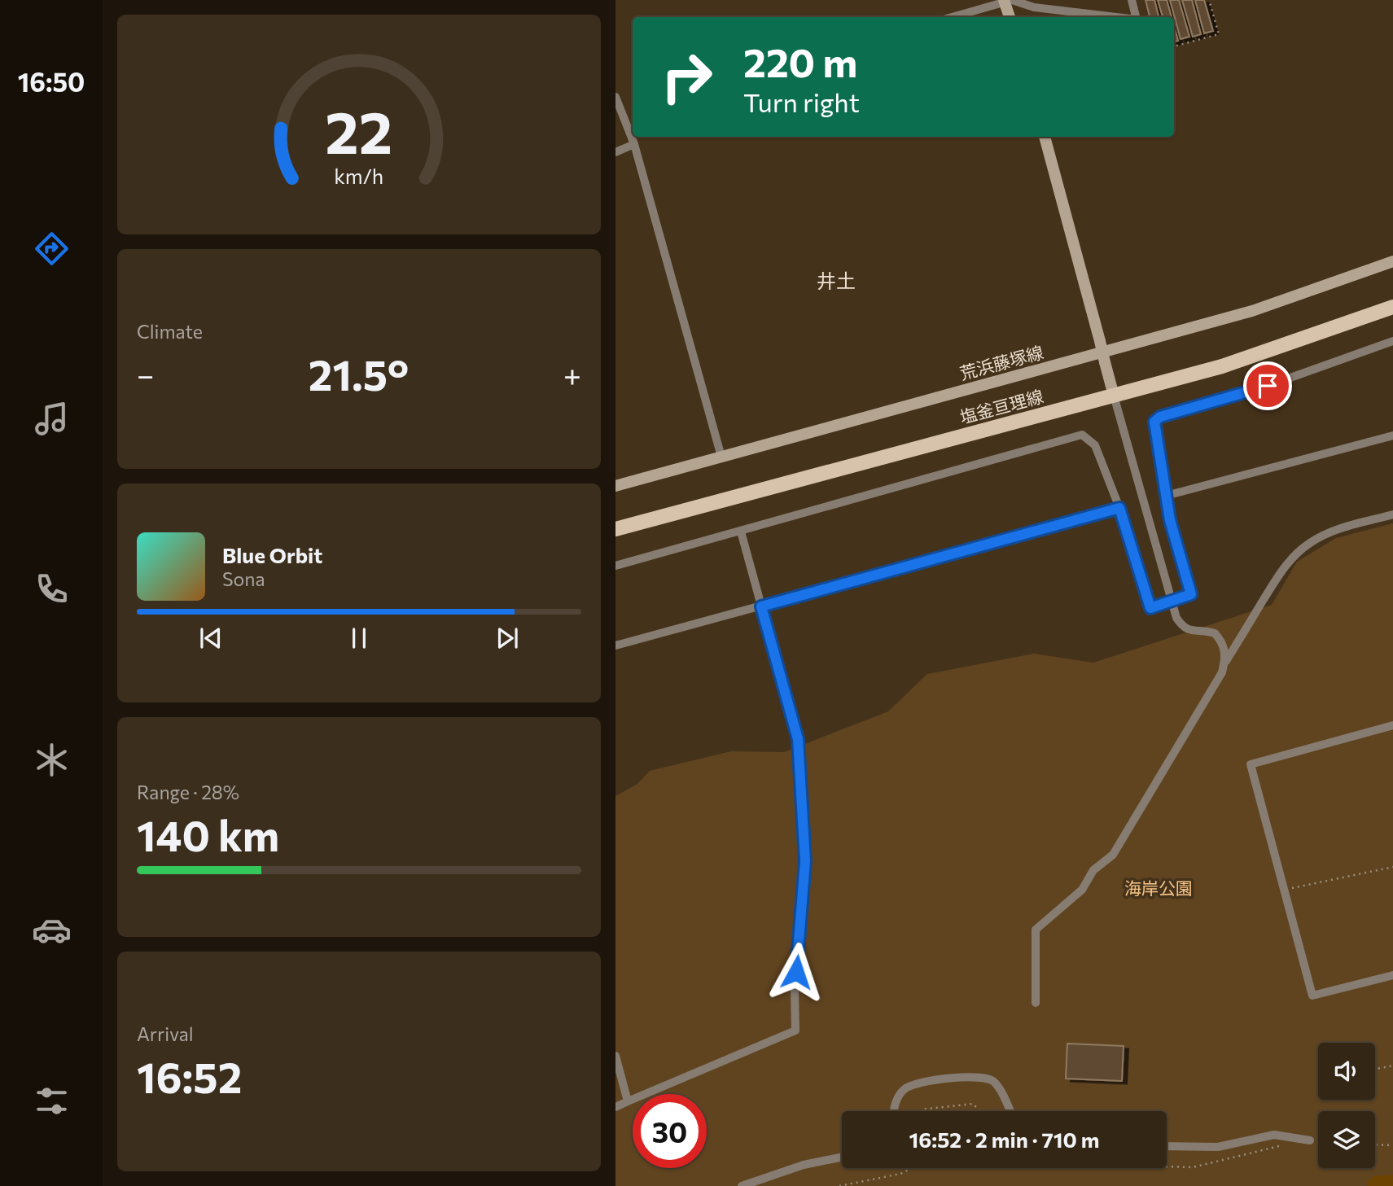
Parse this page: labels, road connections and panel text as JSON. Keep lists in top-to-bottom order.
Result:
{
  "streets": {
    "main road": ["塩釜亘理線"],
    "street": ["荒浜藤塚線"]
  },
  "districts": ["井土"],
  "parks": ["海岸公園"],
  "page": {
    "tabs": "16:50",
    "turn": ["220 m", "Turn right"],
    "tile": [
      "Climate",
      ["Range · 28%", "140 km"],
      ["Arrival", "16:52"]
    ],
    "heat": ["−", "21.5°", "+"],
    "song": ["Blue Orbit", "Sona"],
    "limit": "30",
    "trip": "16:52 · 2 min · 710 m",
    "gauge": ["22", "km/h"]
  }
}
